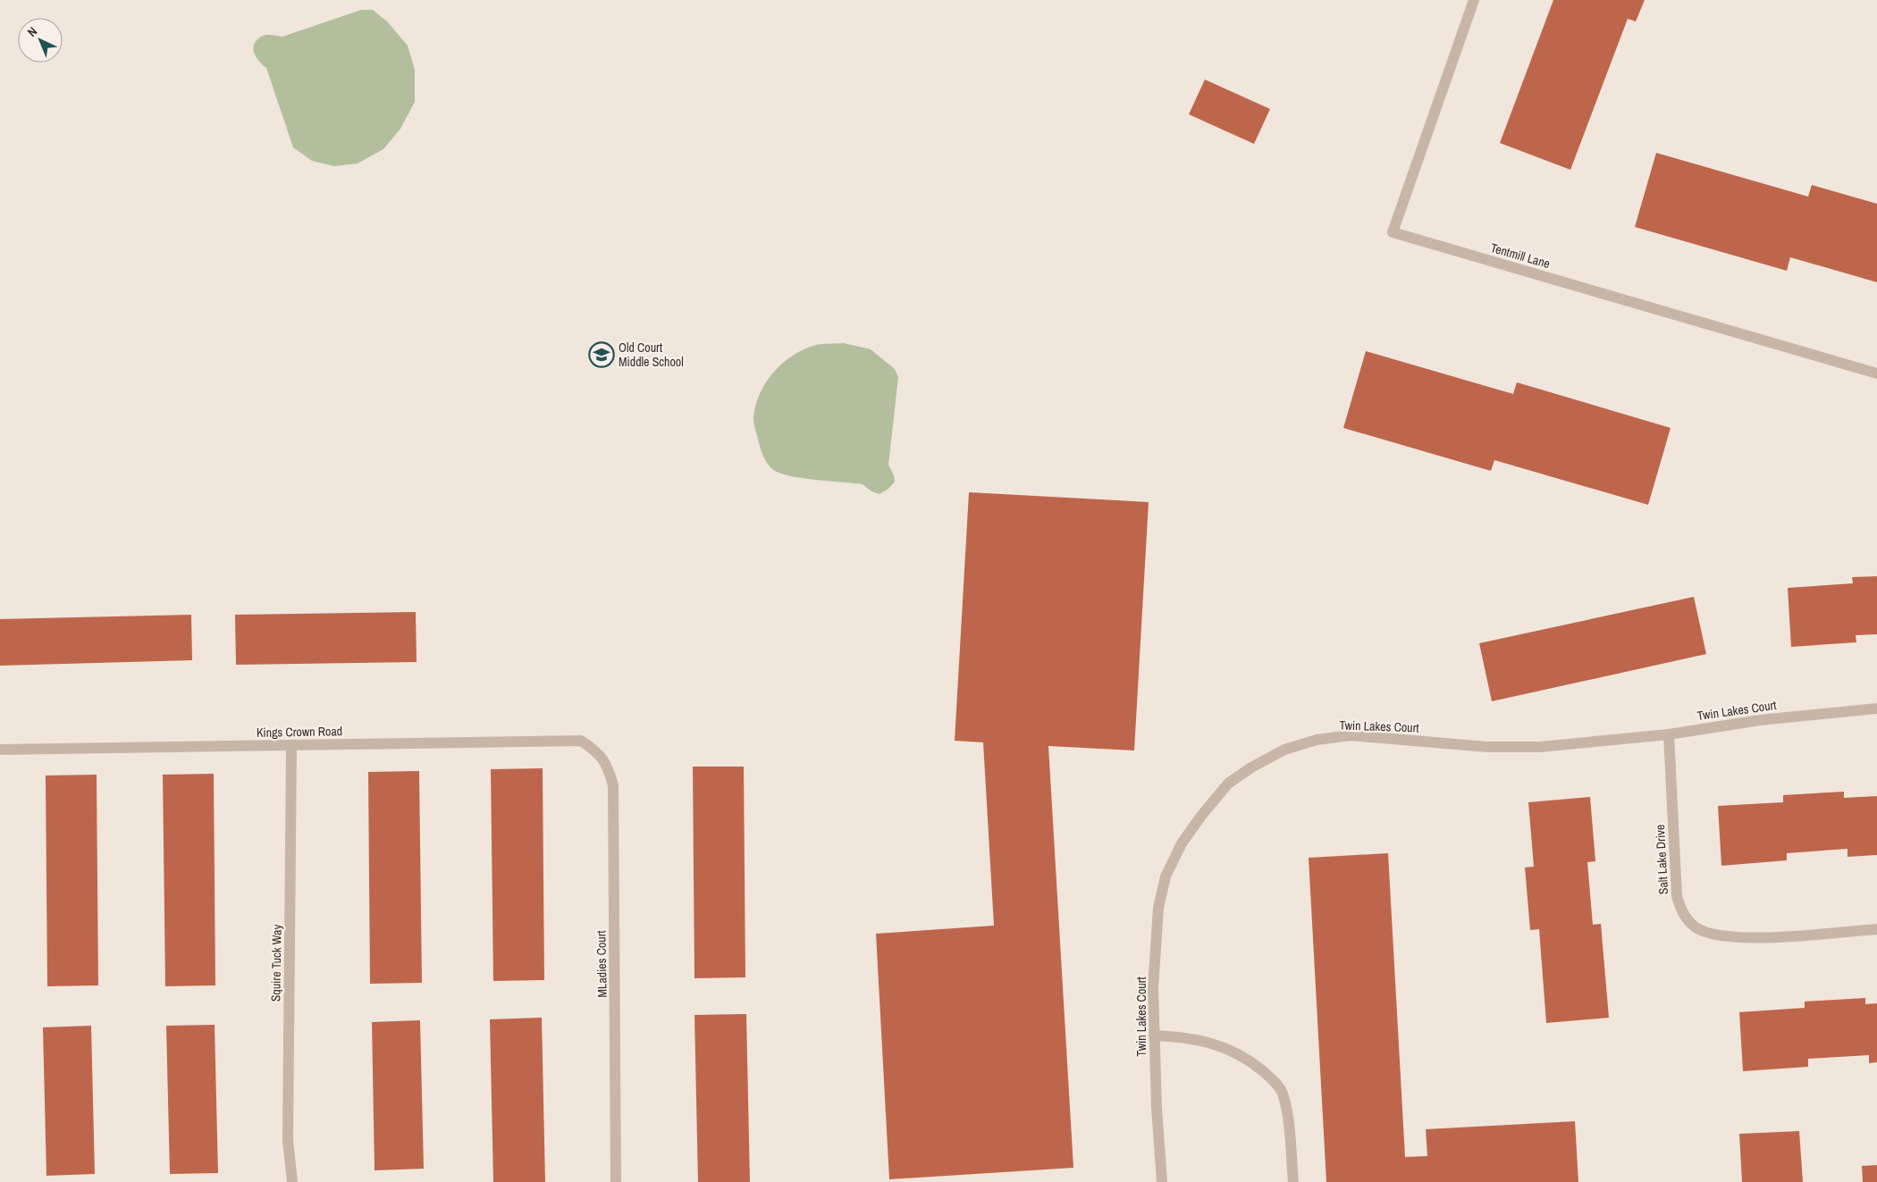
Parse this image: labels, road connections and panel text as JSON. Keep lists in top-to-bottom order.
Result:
{
  "streets": {
    "street": [
      "Tentmill Lane",
      "Twin Lakes Court",
      "Kings Crown Road",
      "Salt Lake Drive",
      "Squire Tuck Way",
      "MLadies Court"
    ]
  },
  "crossings": [
    ["Twin Lakes Court", "Salt Lake Drive"],
    ["Kings Crown Road", "Squire Tuck Way"],
    ["Kings Crown Road", "MLadies Court"]
  ],
  "places": {
    "school or university": ["Old Court Middle School"]
  },
  "north": "top left"
}
